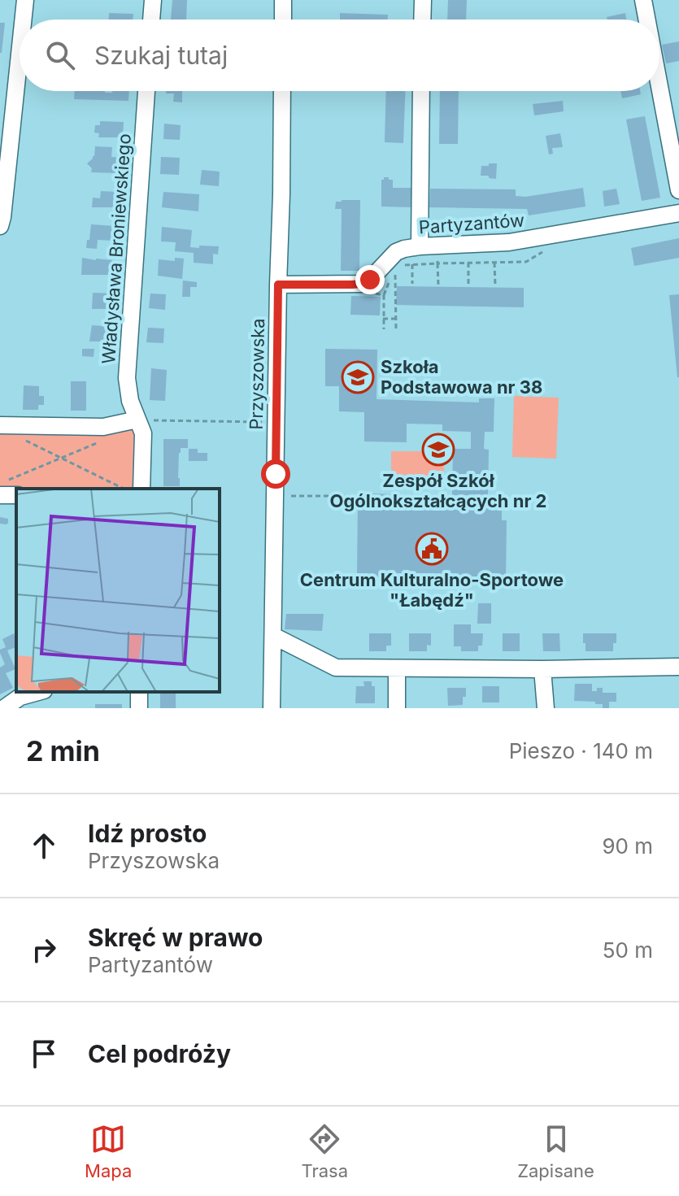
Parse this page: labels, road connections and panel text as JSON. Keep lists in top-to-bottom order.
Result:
{
  "streets": {
    "street": ["Partyzantów", "Władysława Broniewskiego", "Przyszowska"]
  },
  "crossings": [
    ["Partyzantów", "Przyszowska"]
  ],
  "places": {
    "school or university": ["Szkoła Podstawowa nr 38", "Zespół Szkół Ogólnokształcących nr 2"],
    "public building": ["Centrum Kulturalno-Sportowe \"Łabędź\""]
  },
  "page": {
    "search": "Szukaj tutaj",
    "heading": ["2 min", "Pieszo · 140 m"],
    "list": [
      ["Idź prosto", "Przyszowska", "90 m"],
      ["Skręć w prawo", "Partyzantów", "50 m"],
      "Cel podróży"
    ],
    "nav": ["Mapa", "Trasa", "Zapisane"]
  }
}
